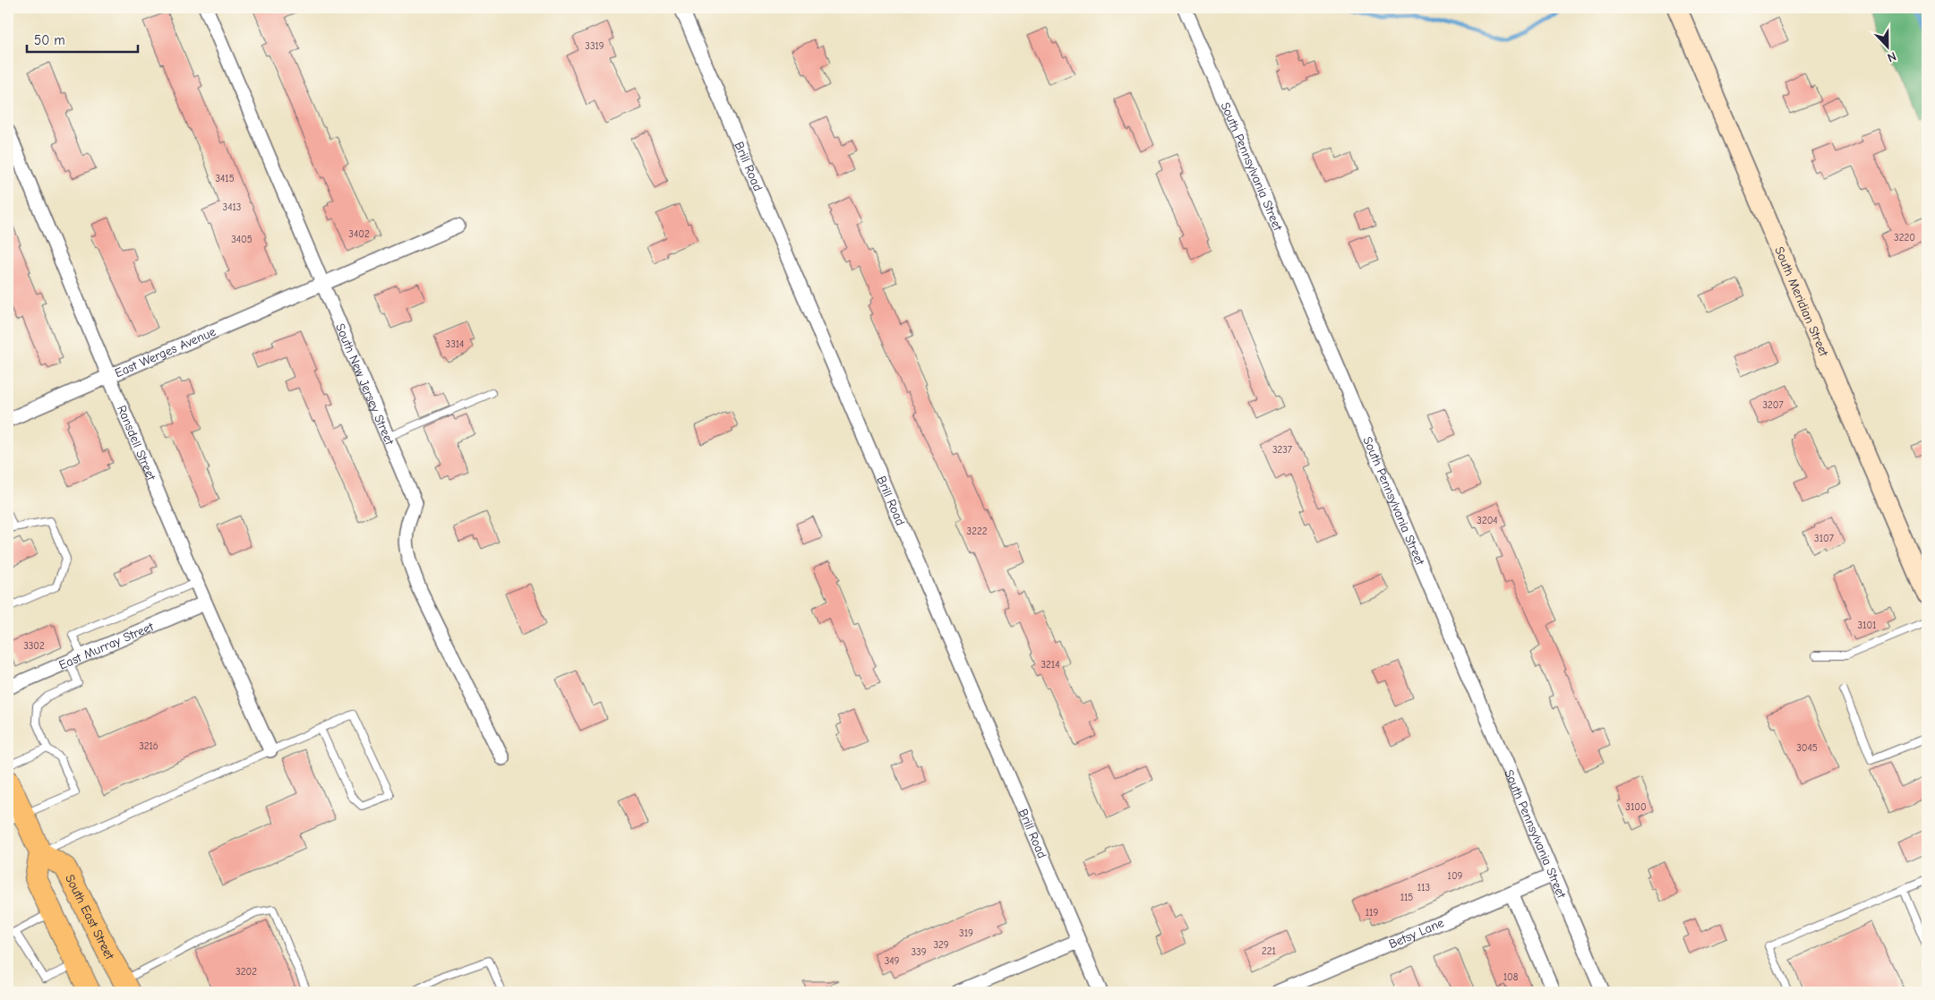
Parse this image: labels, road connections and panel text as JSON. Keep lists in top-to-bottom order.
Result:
{
  "streets": {
    "main road": ["South Meridian Street", "South East Street"],
    "street": [
      "Brill Road",
      "South Pennsylvania Street",
      "East Werges Avenue",
      "South New Jersey Street",
      "Ransdell Street",
      "East Murray Street",
      "Betsy Lane"
    ]
  },
  "crossings": [
    ["South Pennsylvania Street", "Betsy Lane"],
    ["East Werges Avenue", "South New Jersey Street"],
    ["East Werges Avenue", "Ransdell Street"],
    ["Ransdell Street", "East Murray Street"]
  ],
  "house_numbers": [
    "3319",
    "3415",
    "3413",
    "3402",
    "3220",
    "3405",
    "3314",
    "3207",
    "3237",
    "3204",
    "3222",
    "3107",
    "3101",
    "3302",
    "3214",
    "3216",
    "3045",
    "3100",
    "109",
    "113",
    "115",
    "119",
    "319",
    "329",
    "221",
    "339",
    "349",
    "3202",
    "108"
  ],
  "scale_bar": "50 m",
  "north": "bottom"
}
